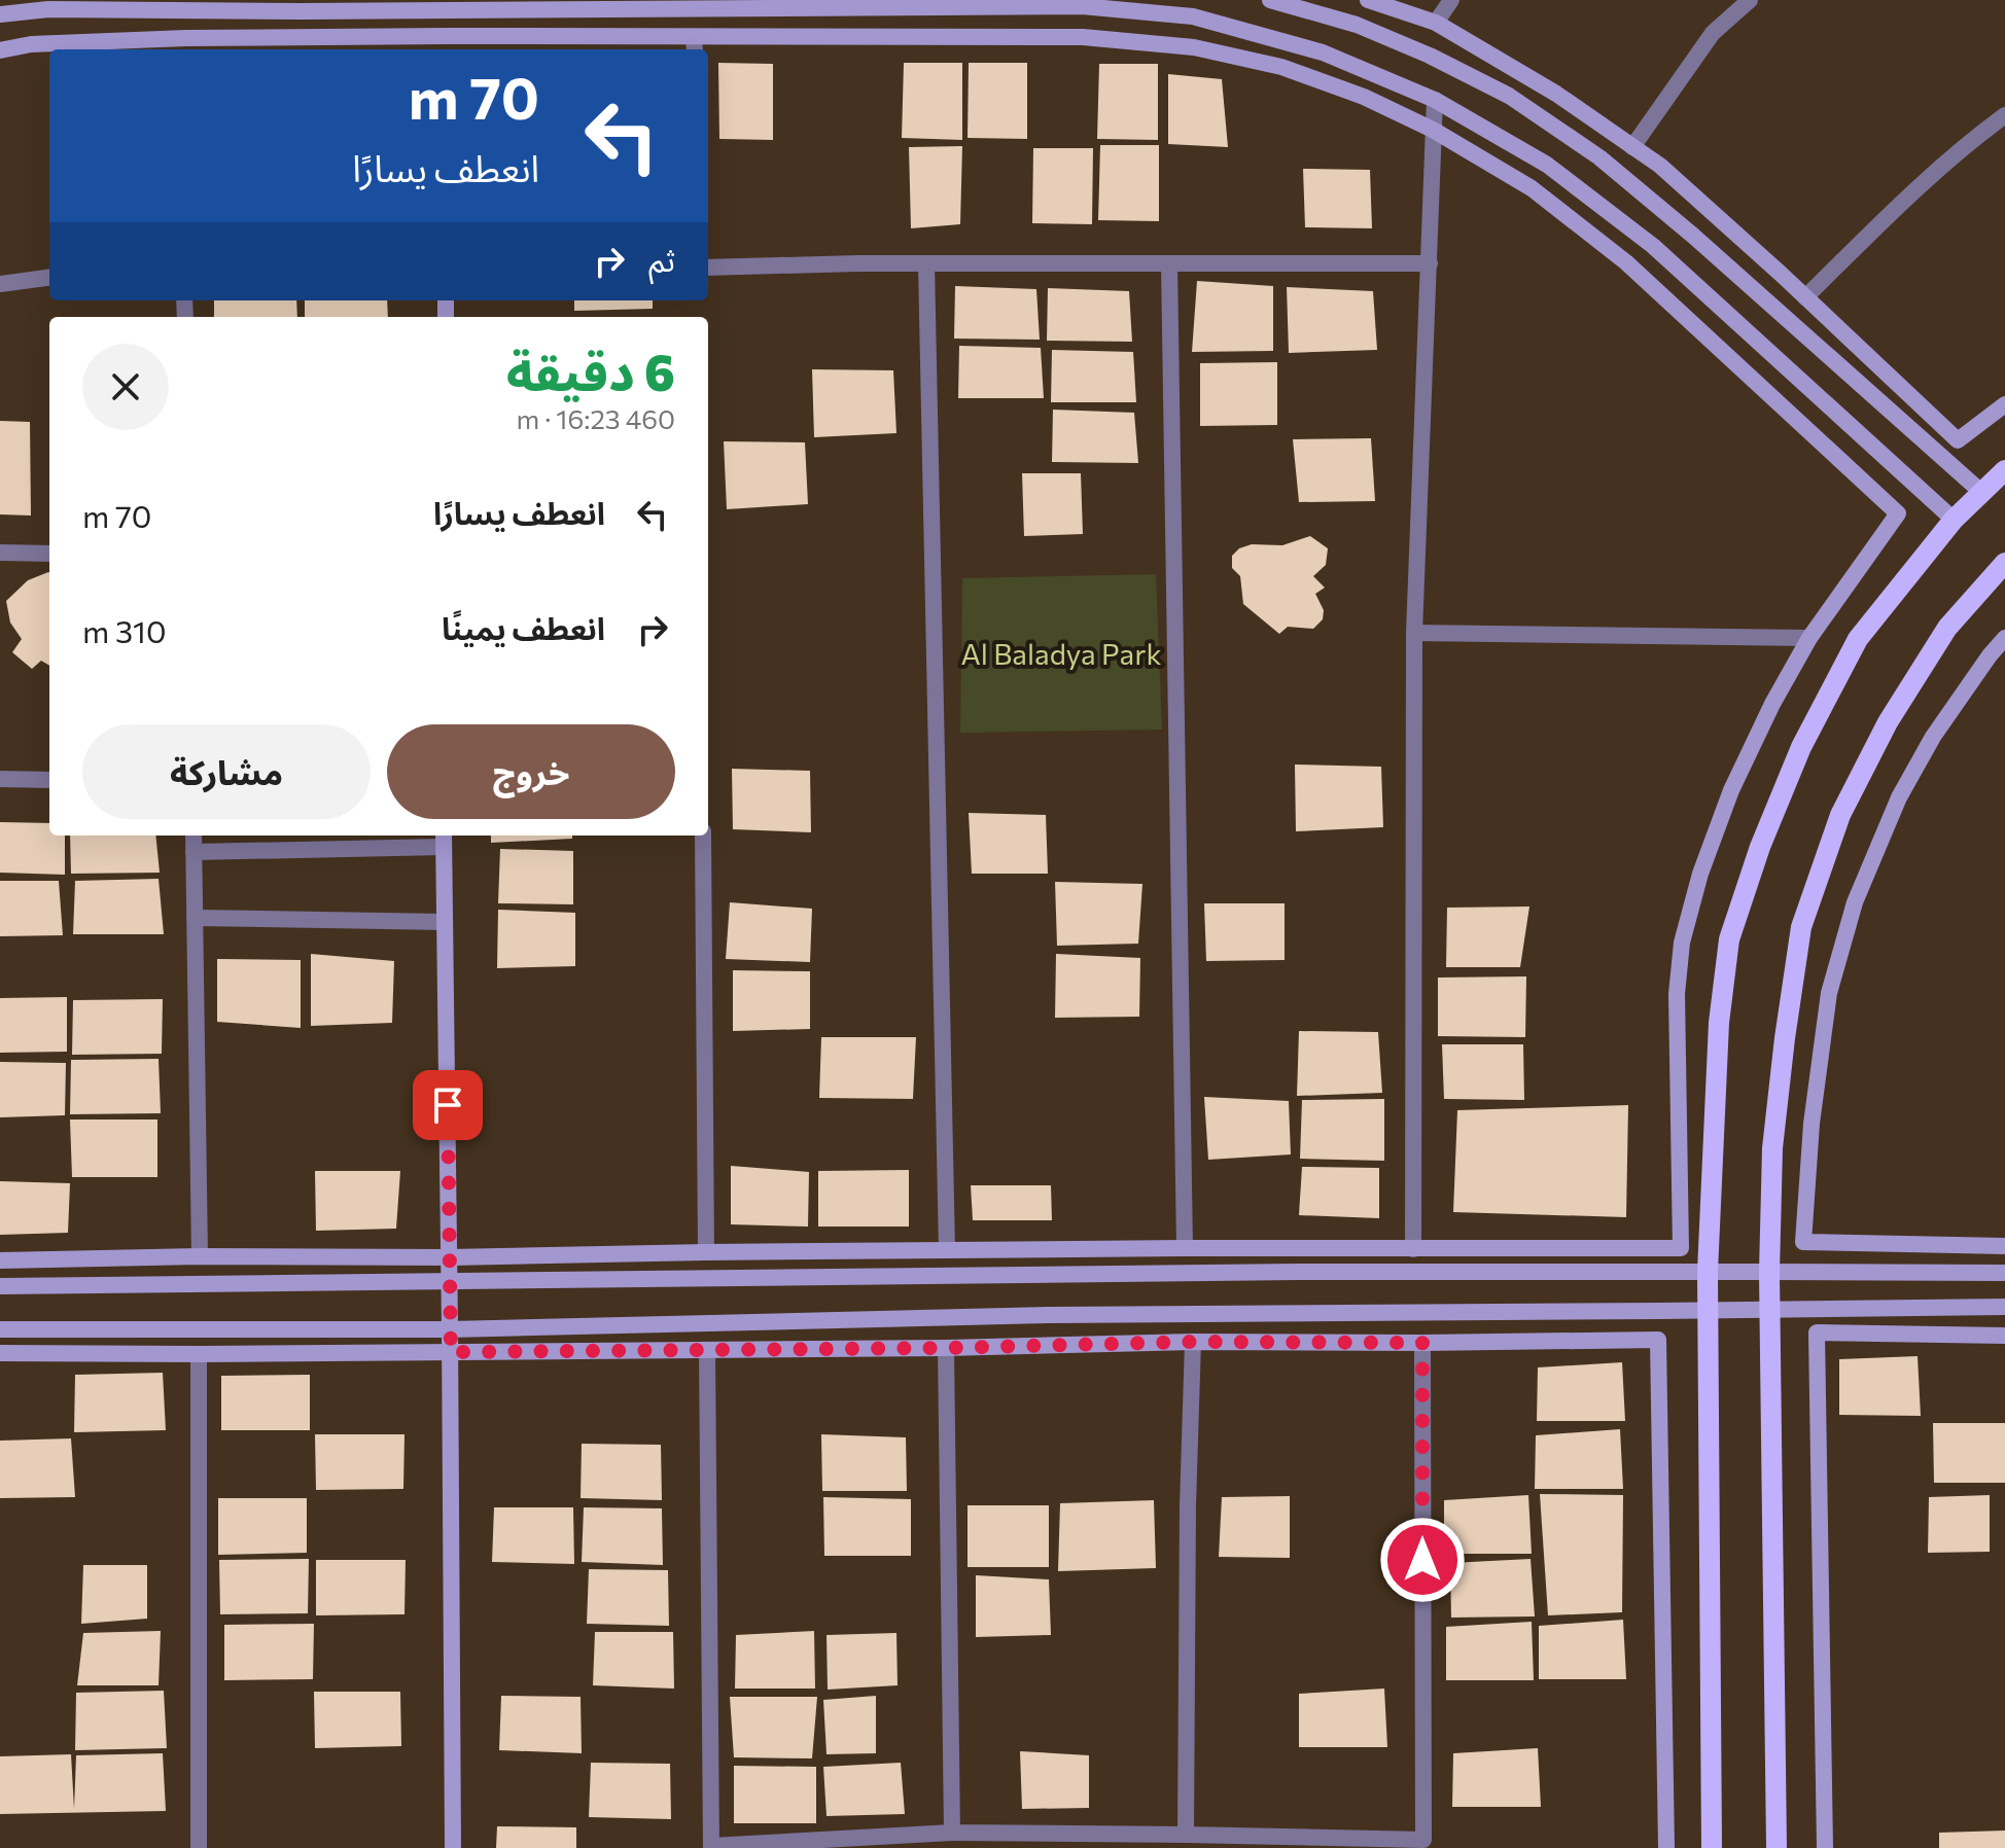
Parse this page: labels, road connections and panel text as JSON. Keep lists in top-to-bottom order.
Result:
{
  "parks": ["Al Baladya Park"],
  "page": {
    "turn": ["70 m", "انعطف يسارًا"],
    "then": "ثم",
    "heading": ["6 دقيقة", "460 m · 16:23"],
    "list": [
      {
        "name": "انعطف يسارًا",
        "value": "70 m"
      },
      {
        "name": "انعطف يمينًا",
        "value": "310 m"
      }
    ],
    "buttons": ["خروج", "مشاركة"]
  }
}
